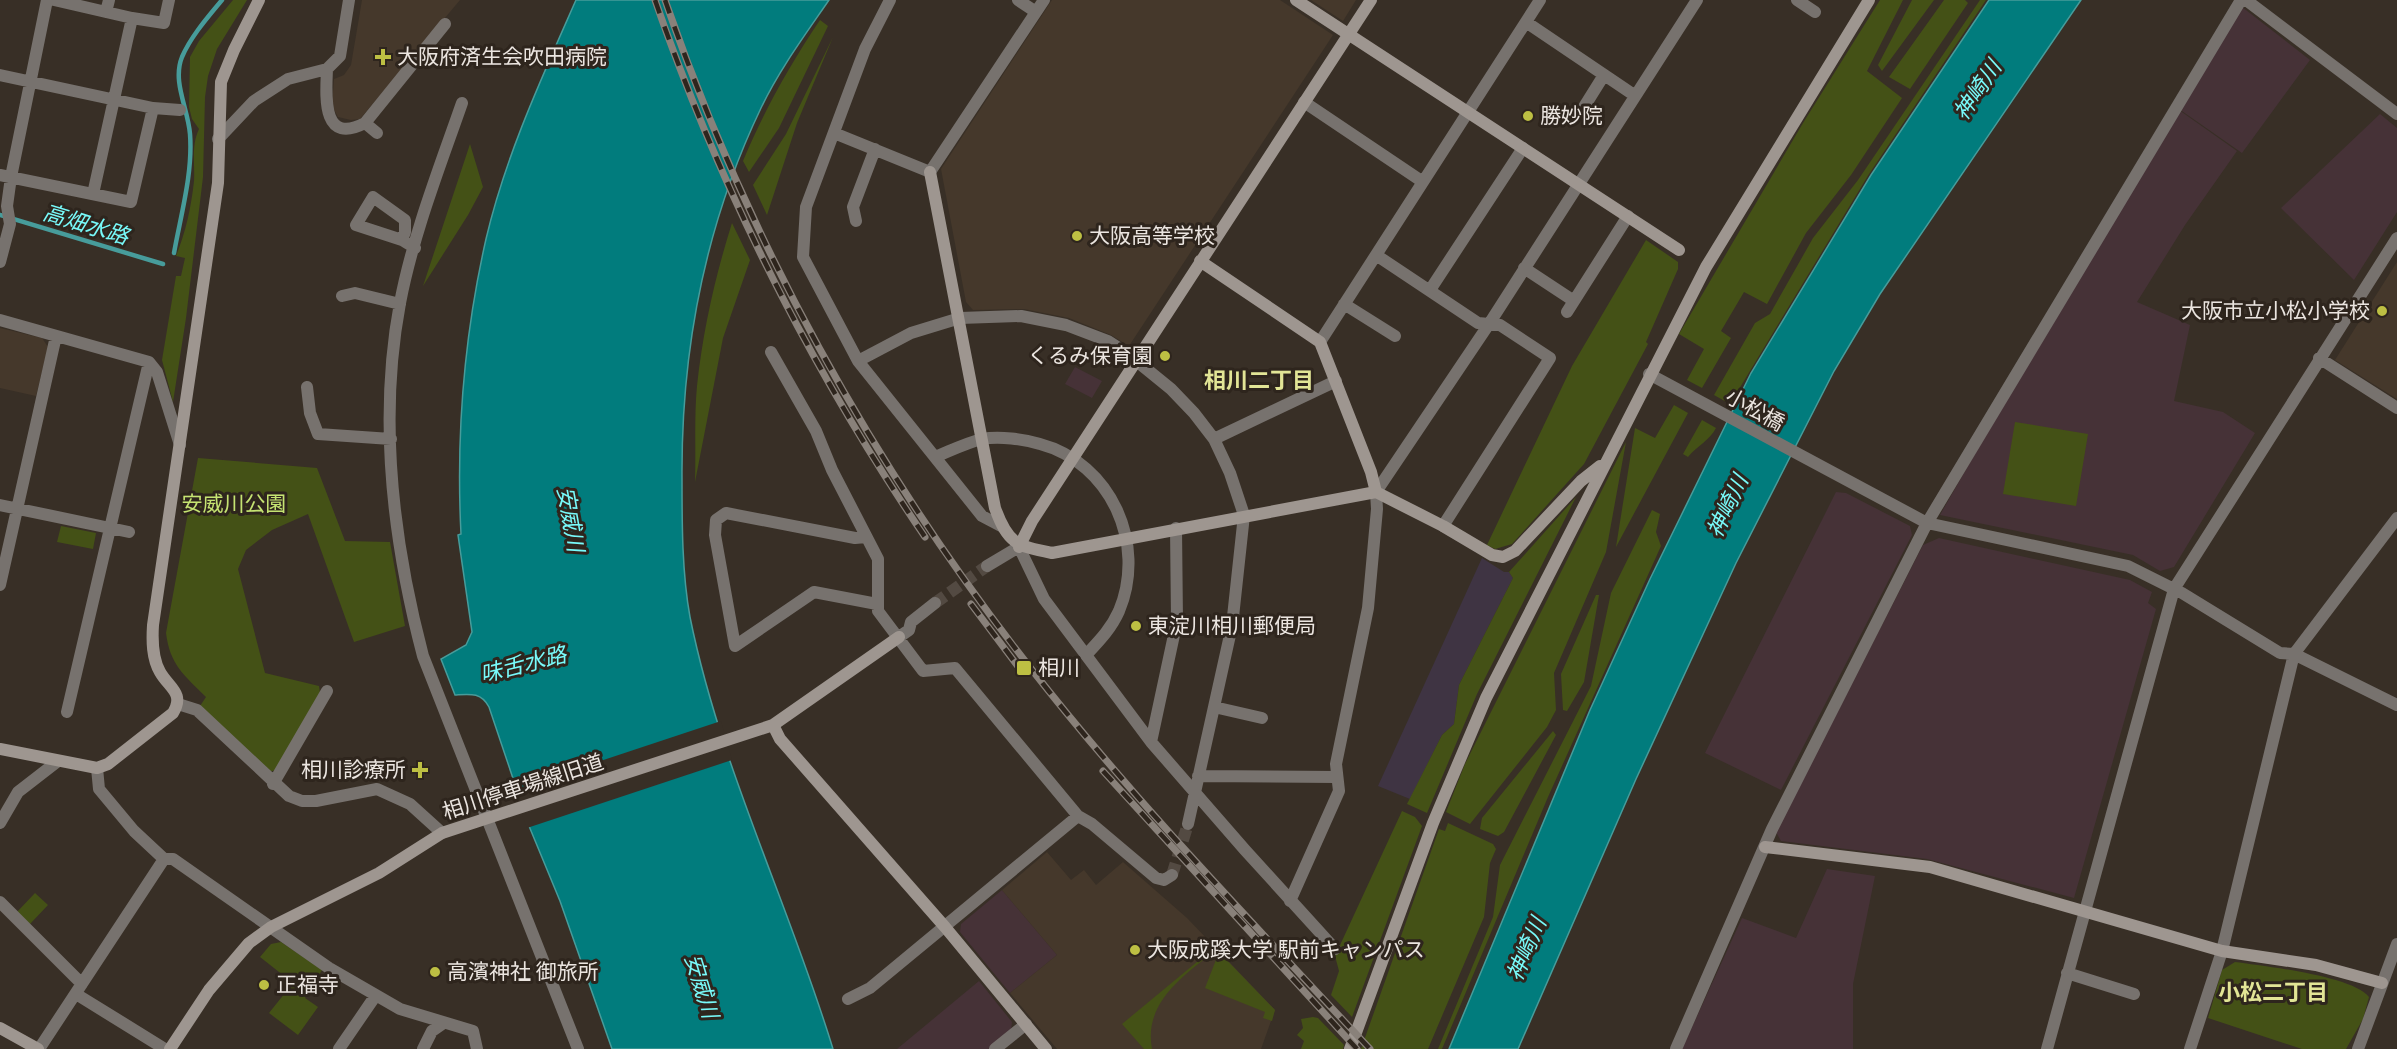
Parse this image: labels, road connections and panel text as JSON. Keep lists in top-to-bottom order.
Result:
{
  "streets": {
    "street": ["小松橋", "相川停車場線旧道"]
  },
  "districts": ["相川二丁目", "小松二丁目"],
  "water": [
    "神崎川",
    "高畑水路",
    "安威川",
    "味舌水路"
  ],
  "parks": ["安威川公園"],
  "places": {
    "health": ["大阪府済生会吹田病院", "相川診療所"],
    "other": [
      "勝妙院",
      "大阪高等学校",
      "大阪市立小松小学校",
      "くるみ保育園",
      "東淀川相川郵便局",
      "大阪成蹊大学 駅前キャンパス",
      "高濱神社 御旅所",
      "正福寺"
    ],
    "transit": ["相川"]
  }
}
